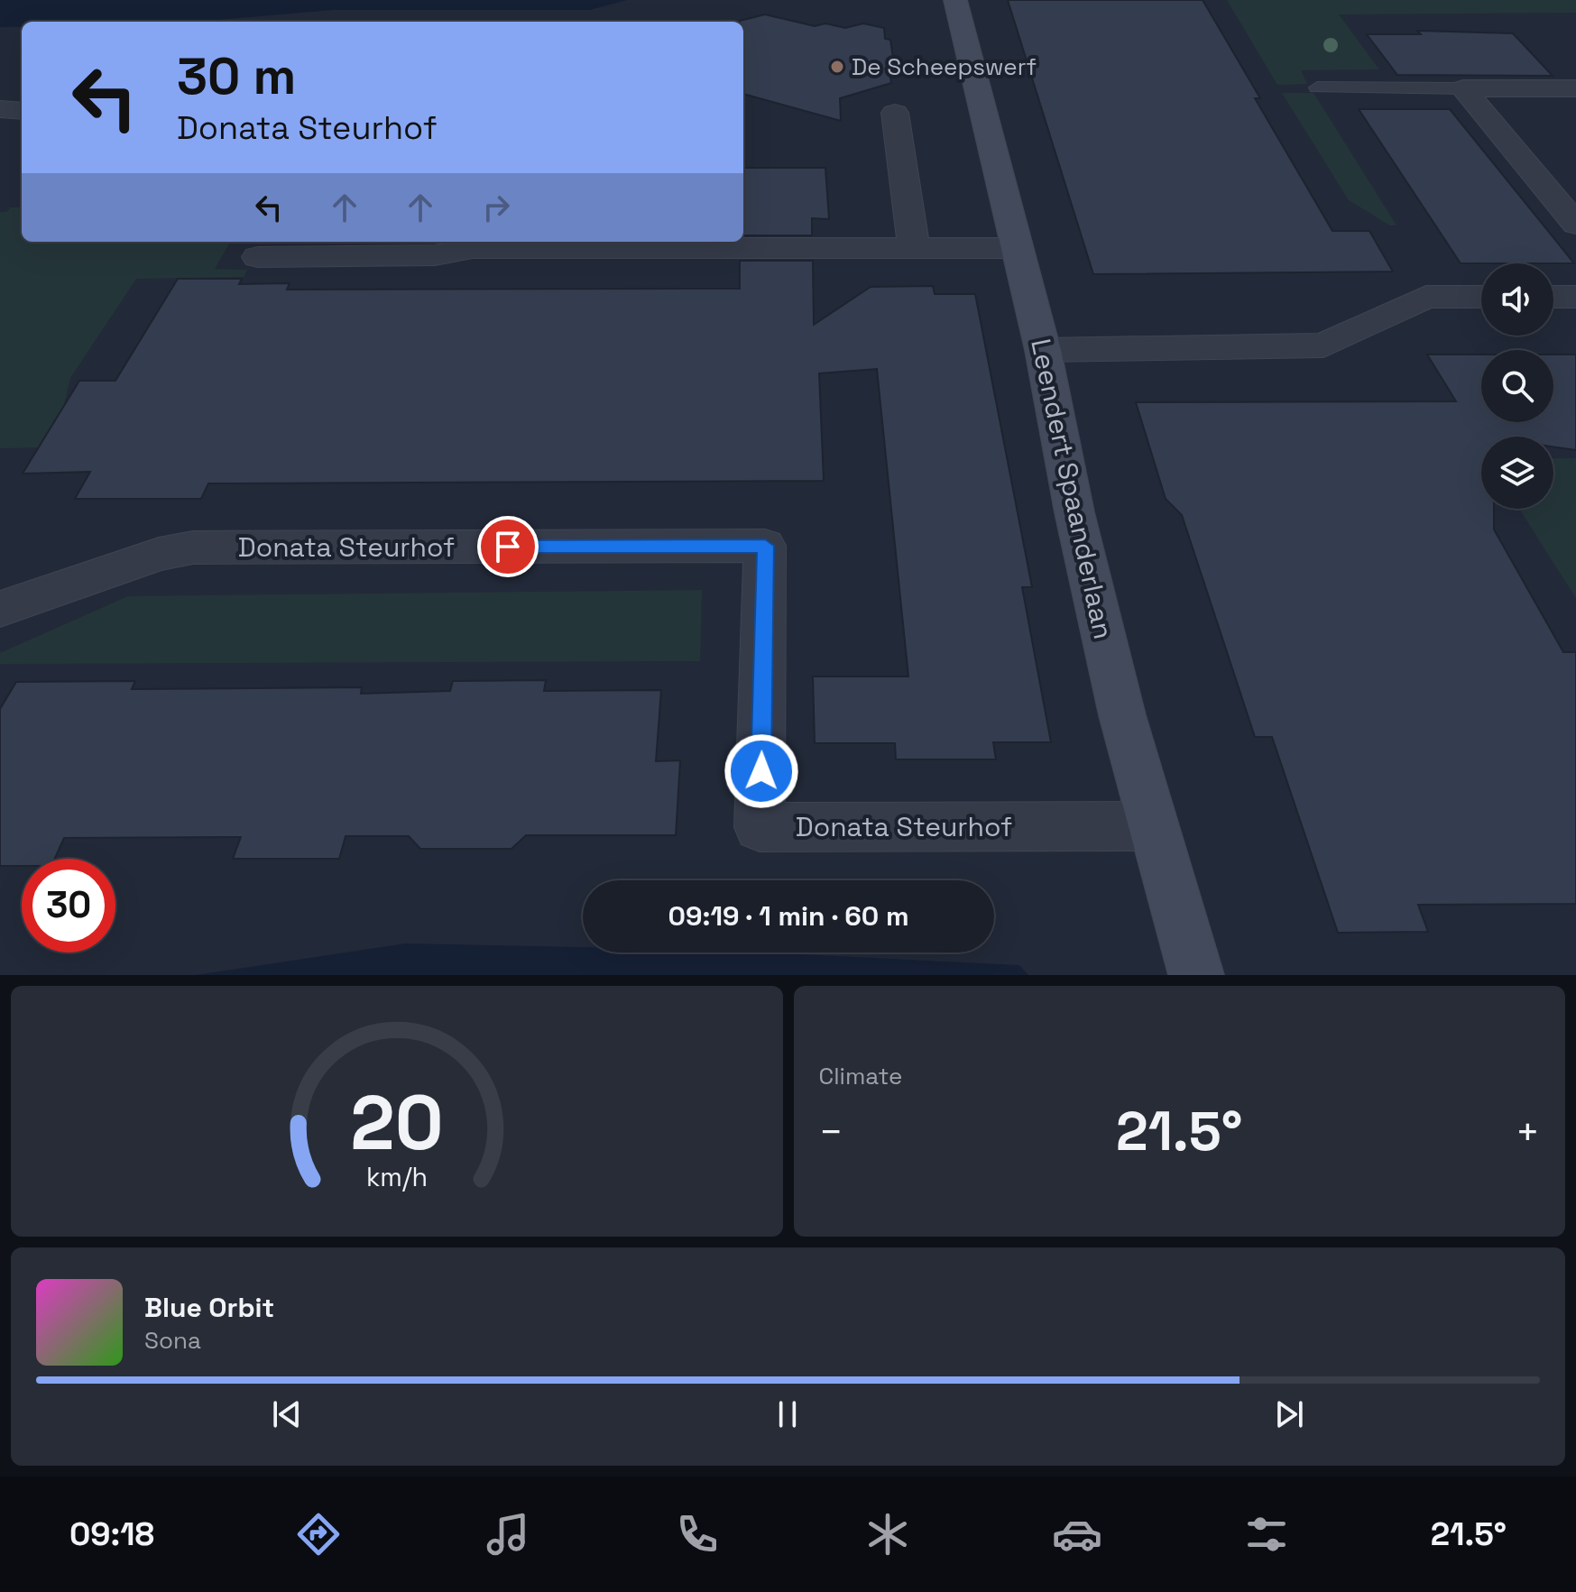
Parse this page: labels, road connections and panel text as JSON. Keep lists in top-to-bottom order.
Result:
{
  "streets": {
    "street": ["Leendert Spaanderlaan", "Donata Steurhof"]
  },
  "crossings": [
    ["Leendert Spaanderlaan", "Donata Steurhof"]
  ],
  "places": ["De Scheepswerf"],
  "page": {
    "turn": ["30 m", "Donata Steurhof"],
    "limit": "30",
    "trip": "09:19 · 1 min · 60 m",
    "tile": "Climate",
    "heat": ["−", "21.5°", "+"],
    "song": ["Blue Orbit", "Sona"],
    "tabs": ["09:18", "21.5°"],
    "gauge": ["20", "km/h"]
  }
}
